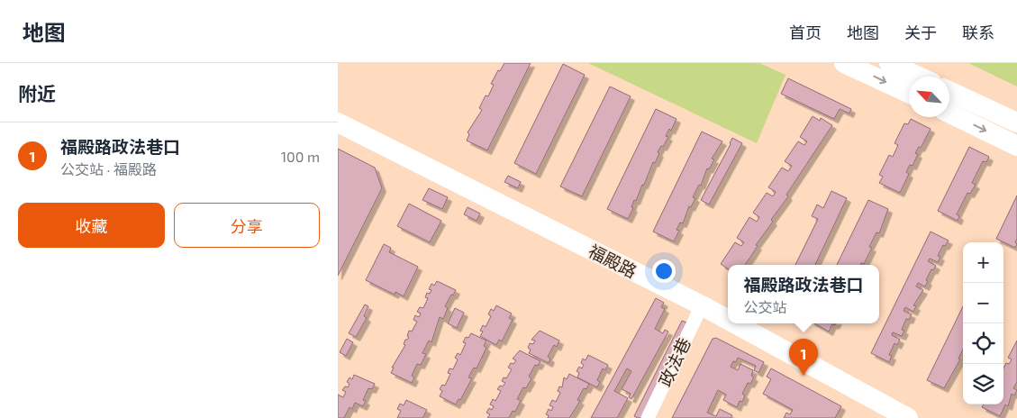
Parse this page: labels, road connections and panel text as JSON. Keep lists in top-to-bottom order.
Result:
{
  "streets": {
    "street": ["福殿路", "政法巷"]
  },
  "crossings": [
    ["福殿路", "政法巷"]
  ],
  "north": "top left",
  "page": {
    "header": "地图",
    "nav": [
      "首页",
      "地图",
      "关于",
      "联系"
    ],
    "heading": "附近",
    "list": [
      {
        "mark": "1",
        "name": "福殿路政法巷口",
        "note": "公交站 · 福殿路",
        "value": "100 m"
      }
    ],
    "buttons": ["收藏", "分享"],
    "map_buttons": ["+", "−"],
    "popup": ["福殿路政法巷口", "公交站"],
    "pins": "1"
  }
}
